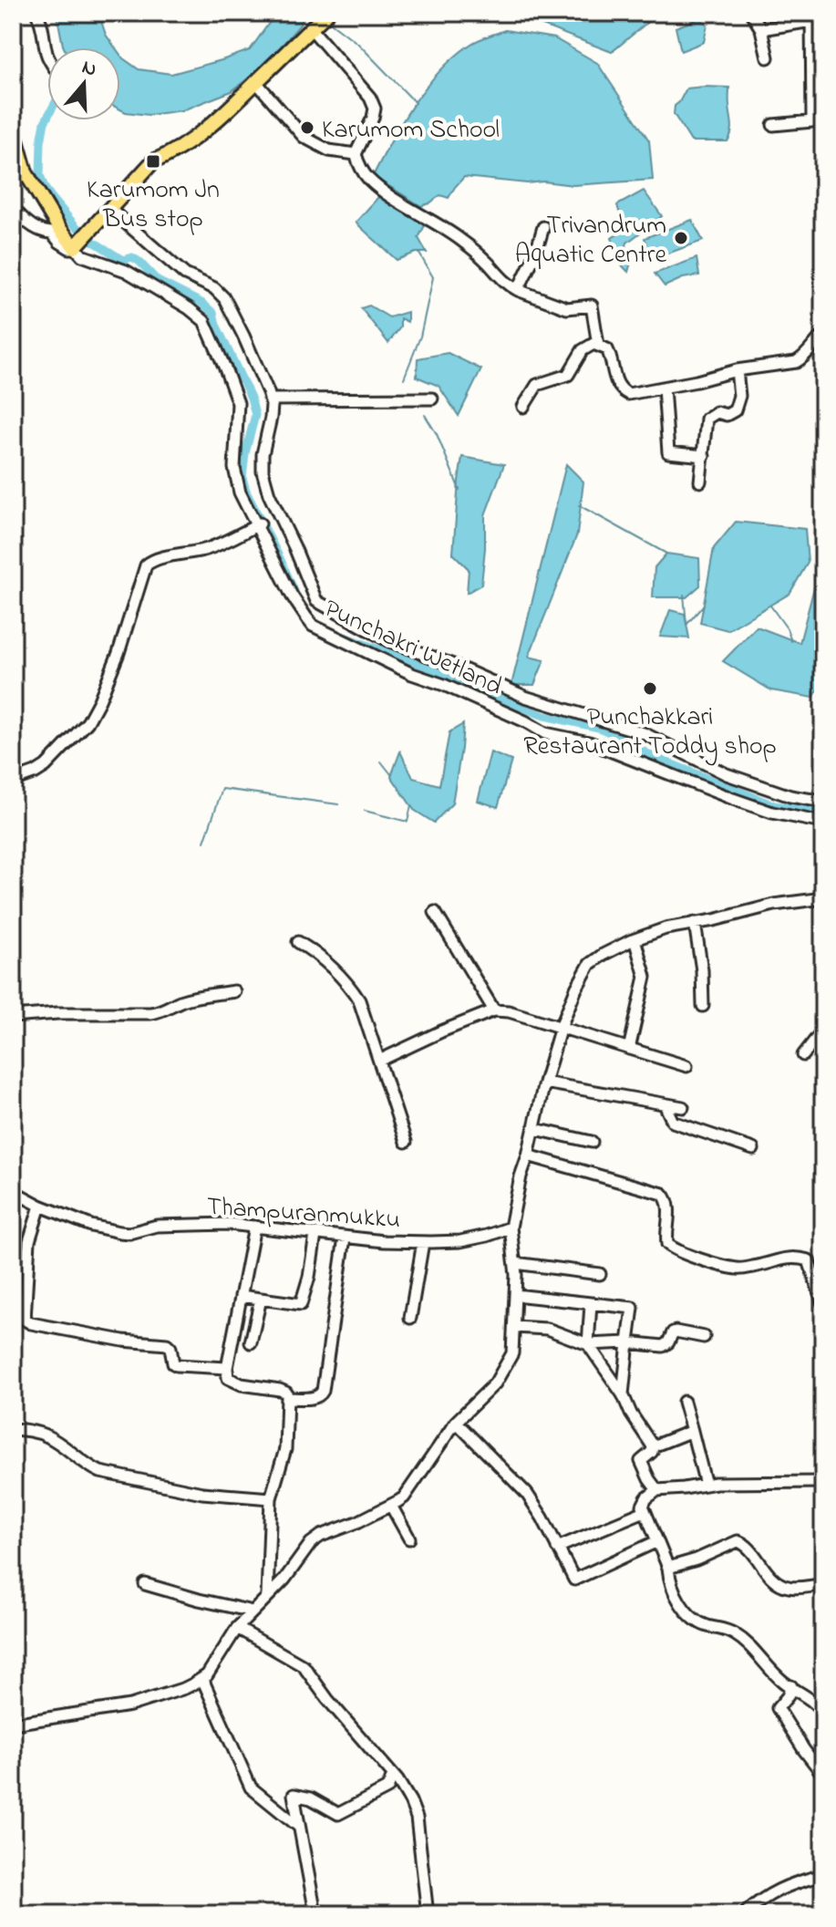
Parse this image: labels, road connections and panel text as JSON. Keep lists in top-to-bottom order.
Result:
{
  "streets": {
    "street": ["Punchakri Wetland", "Thampuranmukku"]
  },
  "places": {
    "other": ["Karumom School", "Trivandrum Aquatic Centre", "Punchakkari Restaurant Toddy shop"],
    "transit": ["Karumom Jn Bus stop"]
  },
  "north": "top"
}
